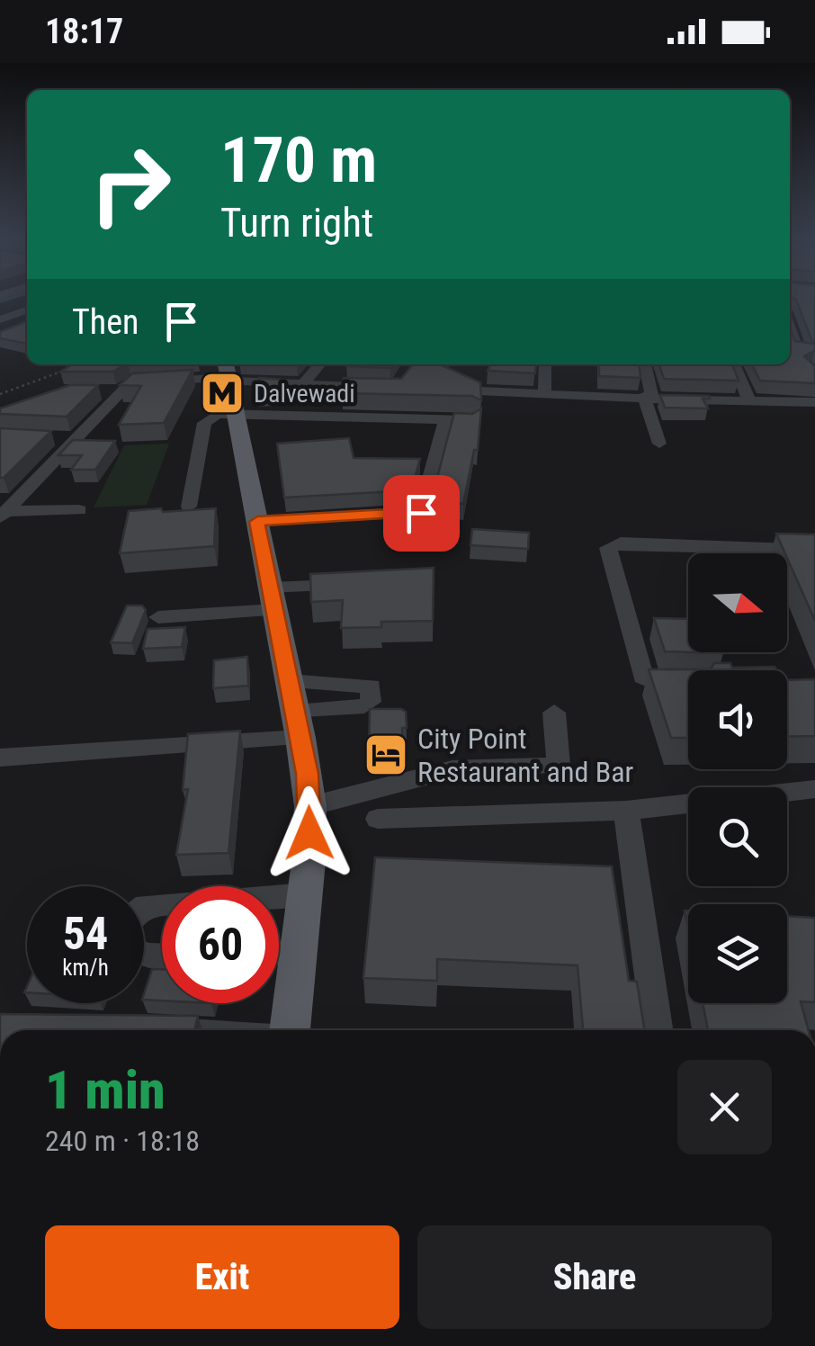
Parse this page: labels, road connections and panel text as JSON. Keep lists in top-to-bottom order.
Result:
{
  "places": {
    "metro station": ["Dalvewadi"],
    "hotel": ["City Point Restaurant and Bar"]
  },
  "north": "right",
  "page": {
    "status": "18:17",
    "turn": ["170 m", "Turn right"],
    "then": "Then",
    "speed": "54 km/h",
    "limit": "60",
    "heading": ["1 min", "240 m · 18:18"],
    "buttons": ["Exit", "Share"]
  }
}
